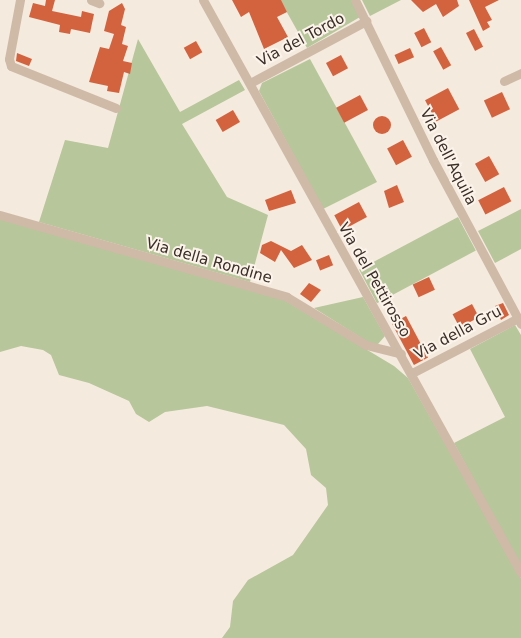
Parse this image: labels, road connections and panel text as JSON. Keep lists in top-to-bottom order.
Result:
{
  "streets": {
    "street": [
      "Via del Tordo",
      "Via dell'Aquila",
      "Via della Rondine",
      "Via del Pettirosso",
      "Via della Gru"
    ]
  },
  "crossings": [
    ["Via del Tordo", "Via dell'Aquila"],
    ["Via del Tordo", "Via del Pettirosso"],
    ["Via dell'Aquila", "Via della Gru"],
    ["Via della Rondine", "Via del Pettirosso"],
    ["Via del Pettirosso", "Via della Gru"]
  ]
}
